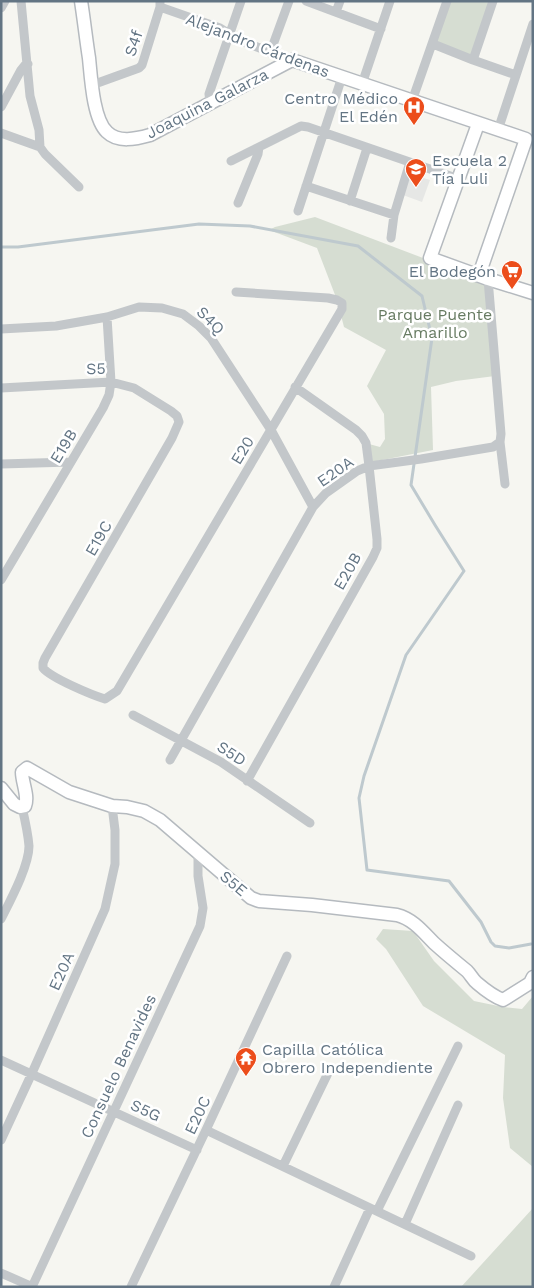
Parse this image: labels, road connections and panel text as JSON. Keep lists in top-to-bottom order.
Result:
{
  "streets": {
    "street": [
      "S4f",
      "Alejandro Cárdenas",
      "Joaquina Galarza",
      "S4Q",
      "S5",
      "E19B",
      "E20",
      "E20A",
      "E19C",
      "E20B",
      "S5D",
      "S5E",
      "Consuelo Benavides",
      "S5G",
      "E20C"
    ]
  },
  "crossings": [
    ["S4f", "Alejandro Cárdenas"],
    ["S4f", "Joaquina Galarza"],
    ["Alejandro Cárdenas", "Joaquina Galarza"],
    ["S4Q", "E19B"],
    ["S4Q", "E20"],
    ["S4Q", "E20A"],
    ["S5", "E19B"],
    ["S5", "E19C"],
    ["E20", "E19C"],
    ["E20", "E20B"],
    ["E20A", "E20B"],
    ["E20A", "S5D"],
    ["E20A", "S5E"],
    ["E20A", "S5G"],
    ["E20B", "S5D"],
    ["S5E", "Consuelo Benavides"],
    ["Consuelo Benavides", "S5G"],
    ["S5G", "E20C"]
  ],
  "parks": ["Parque Puente Amarillo"],
  "places": {
    "hospital": ["Centro Médico El Edén"],
    "school or university": ["Escuela 2 Tía Luli"],
    "supermarket": ["El Bodegón"],
    "temple": ["Capilla Católica Obrero Independiente"]
  }
}
